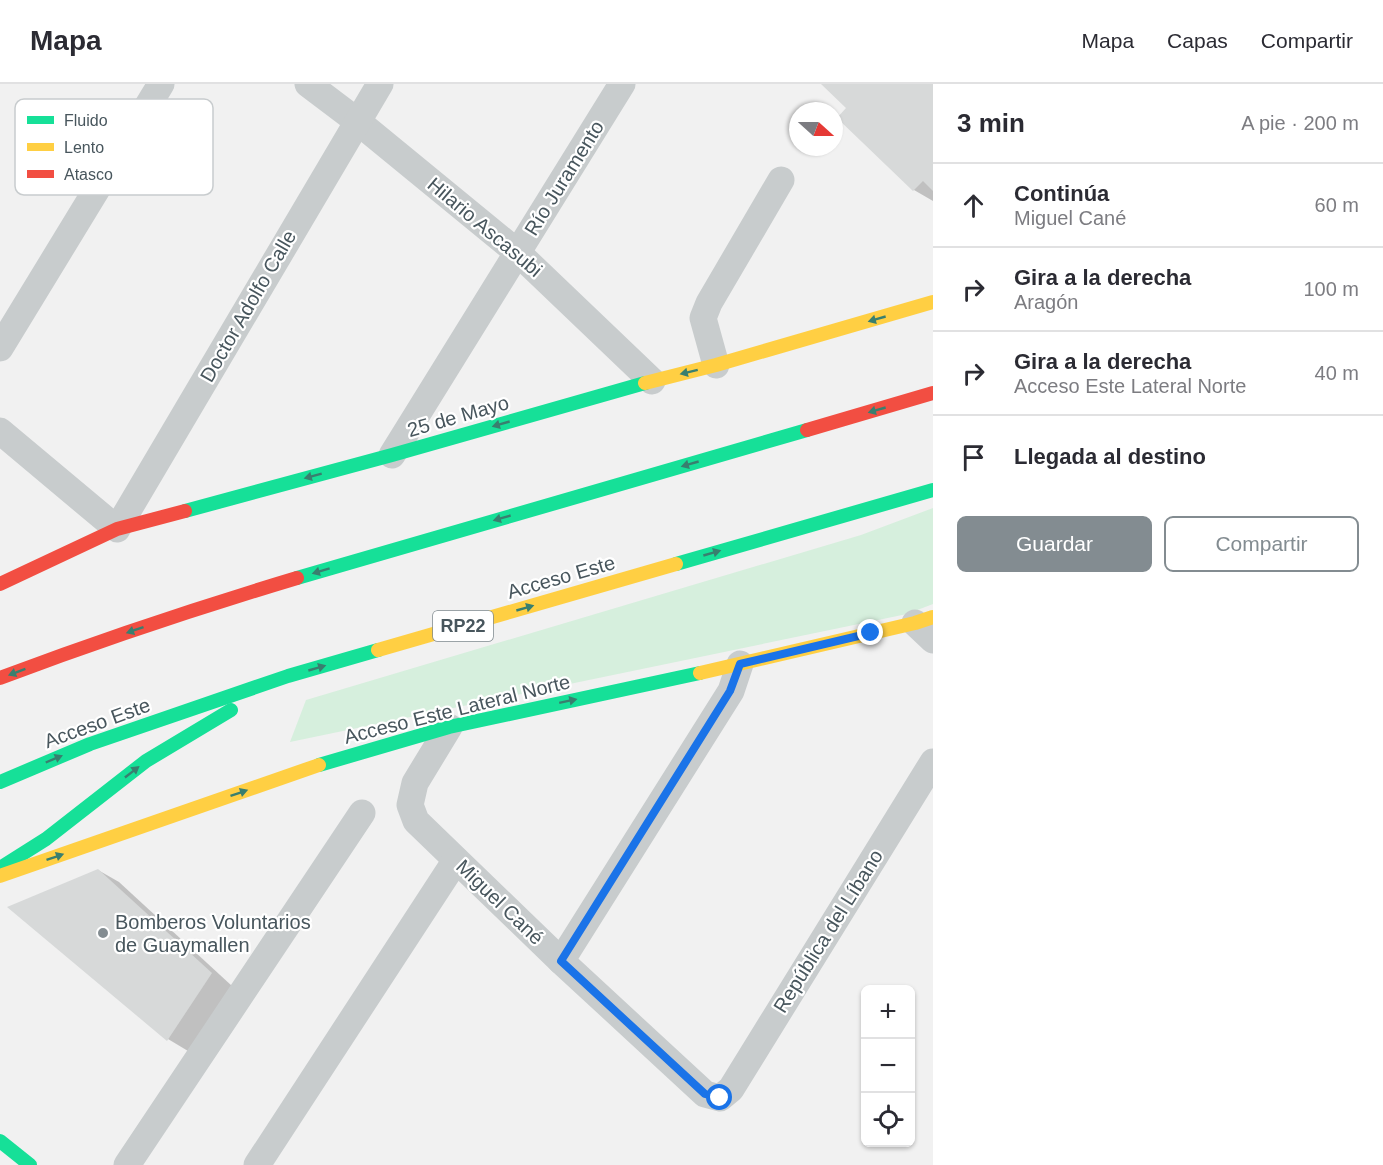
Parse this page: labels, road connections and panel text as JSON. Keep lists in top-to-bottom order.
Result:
{
  "streets": {
    "main road": [
      "25 de Mayo",
      "Acceso Este",
      "RP22",
      "Acceso Este Lateral Norte"
    ],
    "street": [
      "Río Juramento",
      "Hilario Ascasubi",
      "Doctor Adolfo Calle",
      "Miguel Cané",
      "República del Líbano"
    ]
  },
  "crossings": [
    ["Río Juramento", "Hilario Ascasubi"],
    ["Río Juramento", "25 de Mayo"],
    ["Hilario Ascasubi", "Doctor Adolfo Calle"],
    ["Hilario Ascasubi", "25 de Mayo"],
    ["Doctor Adolfo Calle", "25 de Mayo"],
    ["Acceso Este Lateral Norte", "Miguel Cané"],
    ["Miguel Cané", "República del Líbano"]
  ],
  "places": ["Bomberos Voluntarios de Guaymallen"],
  "legend": ["Fluido", "Lento", "Atasco"],
  "north": "right",
  "page": {
    "header": "Mapa",
    "nav": ["Mapa", "Capas", "Compartir"],
    "heading": ["3 min", "A pie · 200 m"],
    "list": [
      ["Continúa", "Miguel Cané", "60 m"],
      ["Gira a la derecha", "Aragón", "100 m"],
      ["Gira a la derecha", "Acceso Este Lateral Norte", "40 m"],
      "Llegada al destino"
    ],
    "buttons": ["Guardar", "Compartir"],
    "map_buttons": ["+", "−"]
  }
}
